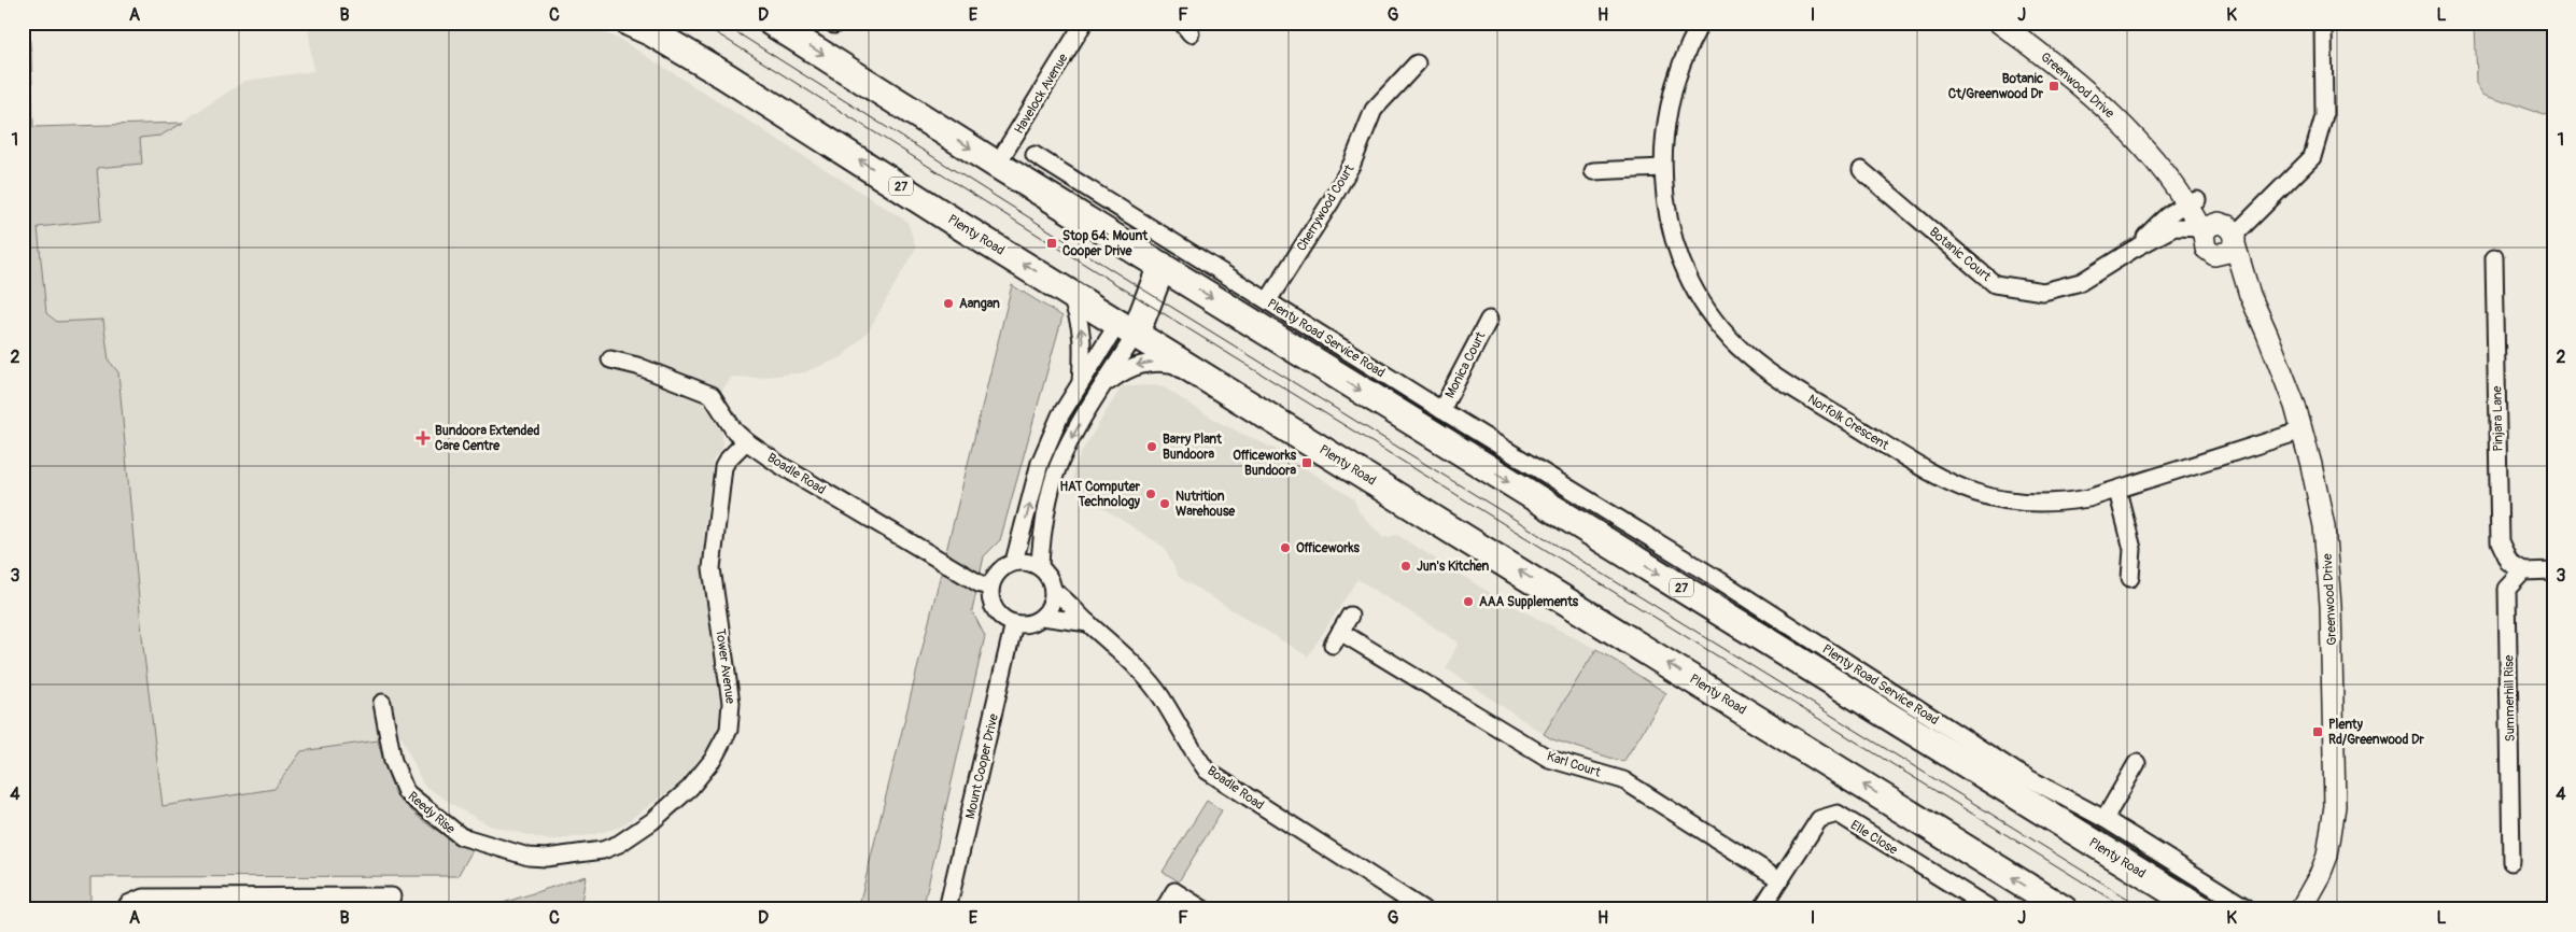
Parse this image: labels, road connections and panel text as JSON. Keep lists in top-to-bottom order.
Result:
{
  "streets": {
    "highway": ["27", "Plenty Road"],
    "street": [
      "Greenwood Drive",
      "Havelock Avenue",
      "Cherrywood Court",
      "Botanic Court",
      "Plenty Road Service Road",
      "Monica Court",
      "Pinjara Lane",
      "Norfolk Crescent",
      "Boadle Road",
      "Tower Avenue",
      "Summerhill Rise",
      "Karl Court",
      "Mount Cooper Drive",
      "Reedy Rise",
      "Elle Close"
    ]
  },
  "crossings": [
    ["Greenwood Drive", "Botanic Court"],
    ["Greenwood Drive", "Norfolk Crescent"],
    ["Havelock Avenue", "Plenty Road"],
    ["Cherrywood Court", "Plenty Road Service Road"],
    ["Plenty Road", "Plenty Road Service Road"],
    ["Plenty Road Service Road", "Monica Court"],
    ["Pinjara Lane", "Summerhill Rise"],
    ["Boadle Road", "Tower Avenue"],
    ["Boadle Road", "Mount Cooper Drive"],
    ["Tower Avenue", "Reedy Rise"],
    ["Karl Court", "Elle Close"]
  ],
  "places": {
    "transit": [
      "Botanic Ct/Greenwood Dr",
      "Stop 64: Mount Cooper Drive",
      "Officeworks Bundoora",
      "Plenty Rd/Greenwood Dr"
    ],
    "other": [
      "Aangan",
      "Barry Plant Bundoora",
      "HAT Computer Technology",
      "Nutrition Warehouse",
      "Officeworks",
      "Jun's Kitchen",
      "AAA Supplements"
    ],
    "health": ["Bundoora Extended Care Centre"]
  },
  "grid": {
    "columns": [
      "A",
      "B",
      "C",
      "D",
      "E",
      "F",
      "G",
      "H",
      "I",
      "J",
      "K",
      "L"
    ],
    "rows": [
      "1",
      "2",
      "3",
      "4"
    ]
  }
}
